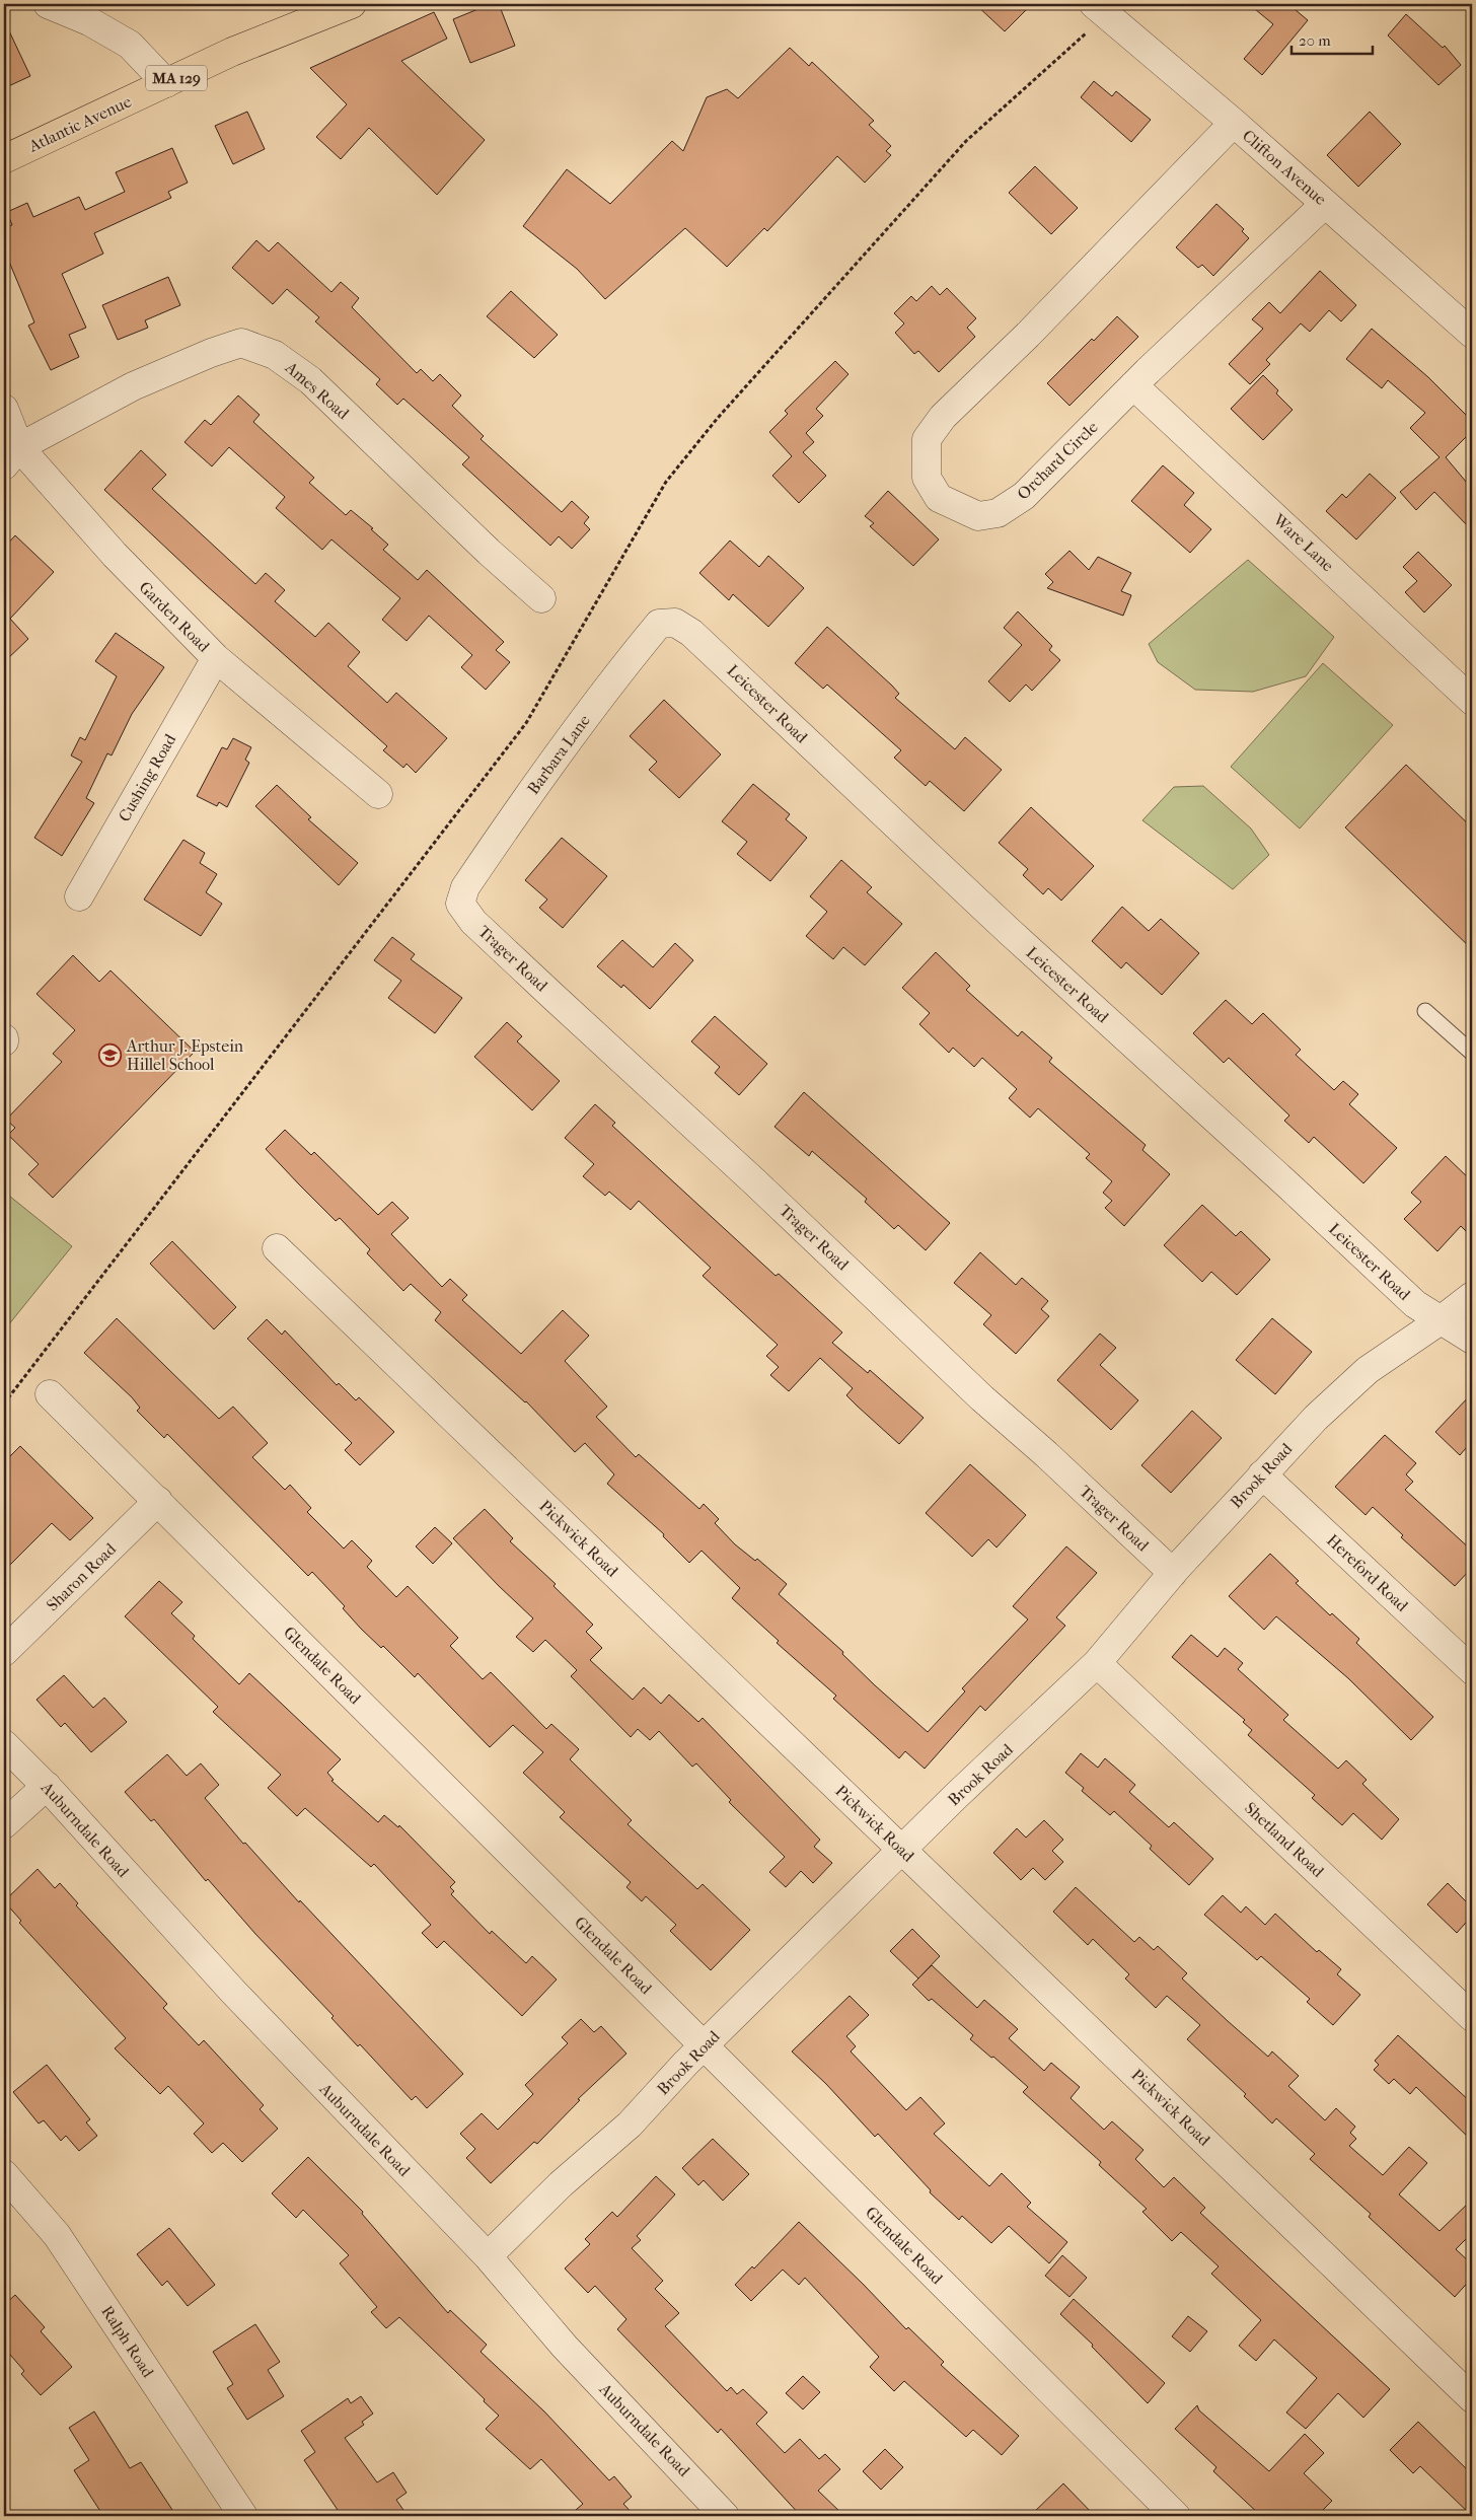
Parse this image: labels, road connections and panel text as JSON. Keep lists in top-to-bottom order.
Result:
{
  "streets": {
    "main road": ["MA 129", "Atlantic Avenue"],
    "street": [
      "Clifton Avenue",
      "Ames Road",
      "Orchard Circle",
      "Ware Lane",
      "Garden Road",
      "Leicester Road",
      "Barbara Lane",
      "Cushing Road",
      "Trager Road",
      "Brook Road",
      "Pickwick Road",
      "Hereford Road",
      "Sharon Road",
      "Glendale Road",
      "Auburndale Road",
      "Shetland Road",
      "Ralph Road"
    ]
  },
  "crossings": [
    ["Clifton Avenue", "Orchard Circle"],
    ["Ames Road", "Garden Road"],
    ["Orchard Circle", "Ware Lane"],
    ["Garden Road", "Cushing Road"],
    ["Leicester Road", "Barbara Lane"],
    ["Leicester Road", "Brook Road"],
    ["Barbara Lane", "Trager Road"],
    ["Trager Road", "Brook Road"],
    ["Brook Road", "Pickwick Road"],
    ["Brook Road", "Hereford Road"],
    ["Brook Road", "Glendale Road"],
    ["Brook Road", "Auburndale Road"],
    ["Brook Road", "Shetland Road"],
    ["Sharon Road", "Glendale Road"]
  ],
  "places": {
    "school or university": ["Arthur J. Epstein Hillel School"]
  },
  "scale_bar": "20 m"
}
